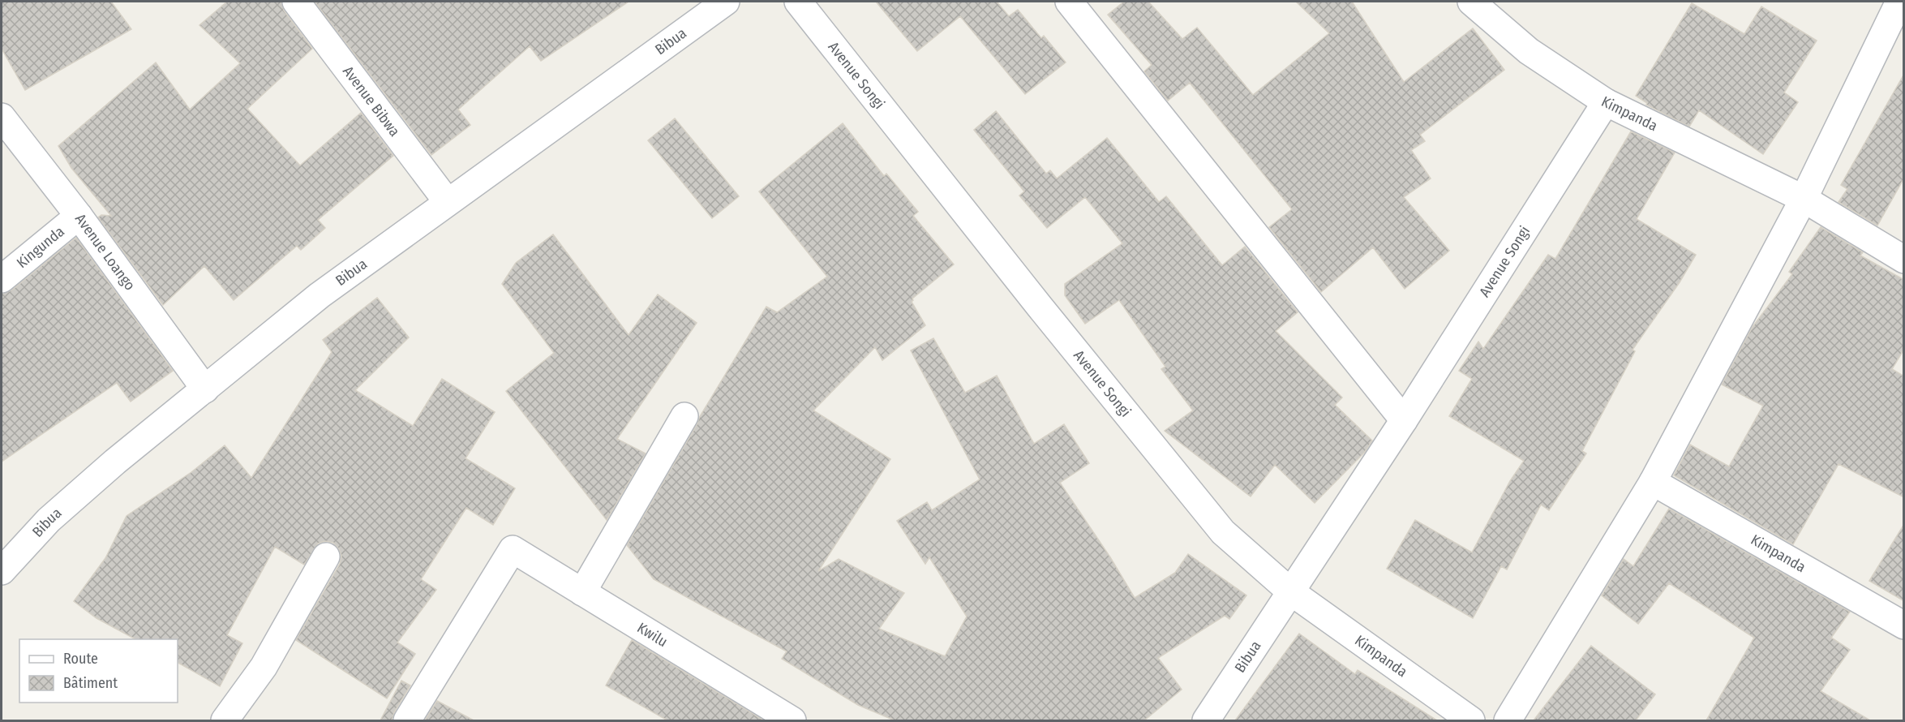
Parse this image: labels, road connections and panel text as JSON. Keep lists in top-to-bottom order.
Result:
{
  "streets": {
    "street": [
      "Bibua",
      "Avenue Songi",
      "Avenue Bibwa",
      "Kimpanda",
      "Kingunda",
      "Avenue Loango",
      "Kwilu"
    ]
  },
  "crossings": [
    ["Bibua", "Avenue Songi"],
    ["Bibua", "Avenue Bibwa"],
    ["Bibua", "Kimpanda"],
    ["Bibua", "Avenue Loango"],
    ["Avenue Songi", "Kimpanda"],
    ["Kingunda", "Avenue Loango"]
  ],
  "legend": ["Route", "Bâtiment"]
}
